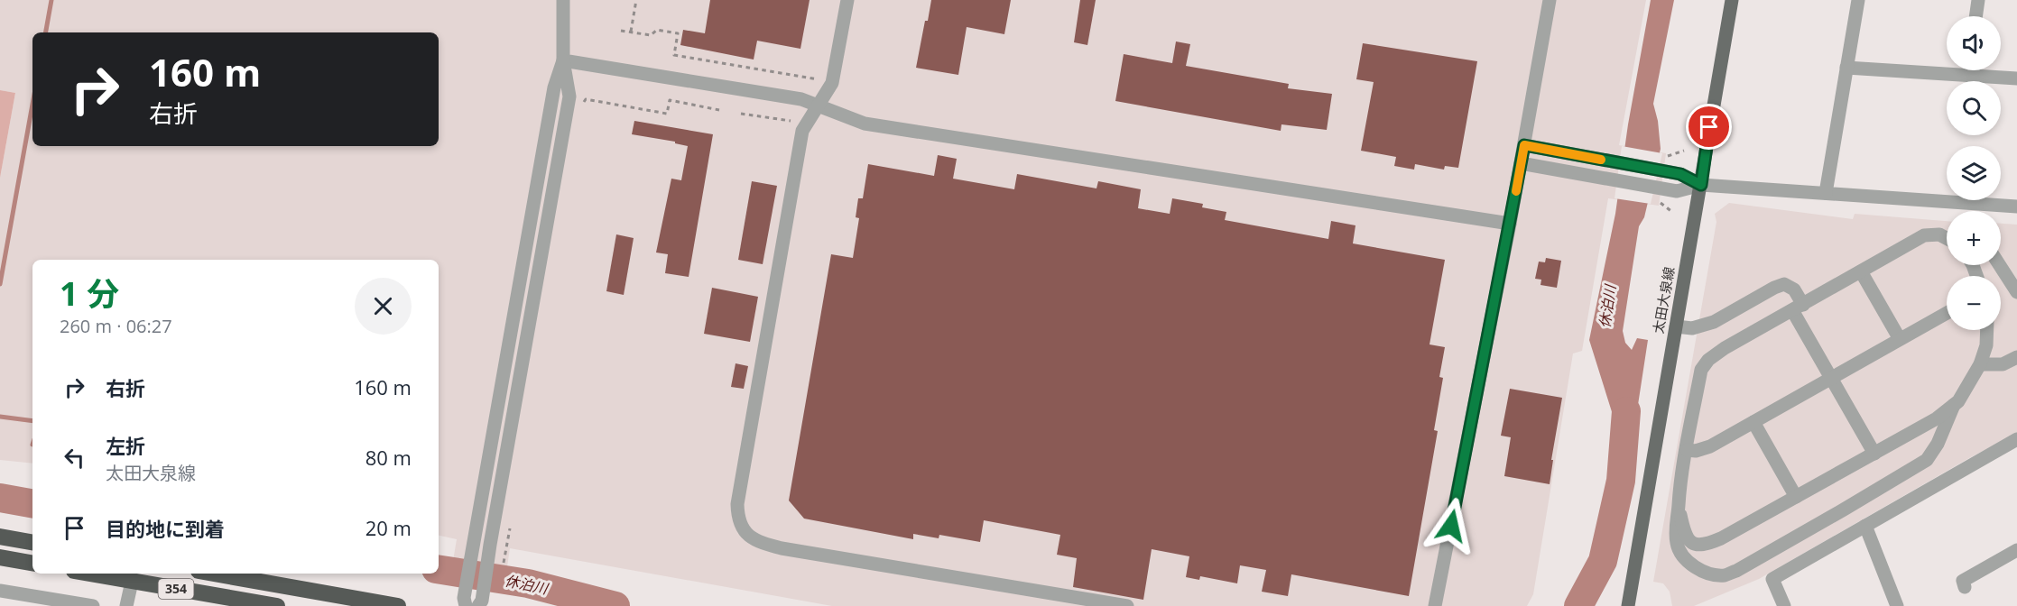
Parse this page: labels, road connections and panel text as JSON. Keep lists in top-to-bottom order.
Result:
{
  "streets": {
    "highway": ["354"],
    "main road": ["太田大泉線"]
  },
  "water": ["休泊川"],
  "page": {
    "map_buttons": ["+", "−"],
    "turn": ["160 m", "右折"],
    "heading": ["1 分", "260 m · 06:27"],
    "list": [
      {
        "name": "右折",
        "value": "160 m"
      },
      {
        "name": "左折",
        "note": "太田大泉線",
        "value": "80 m"
      },
      {
        "name": "目的地に到着",
        "value": "20 m"
      }
    ]
  }
}
